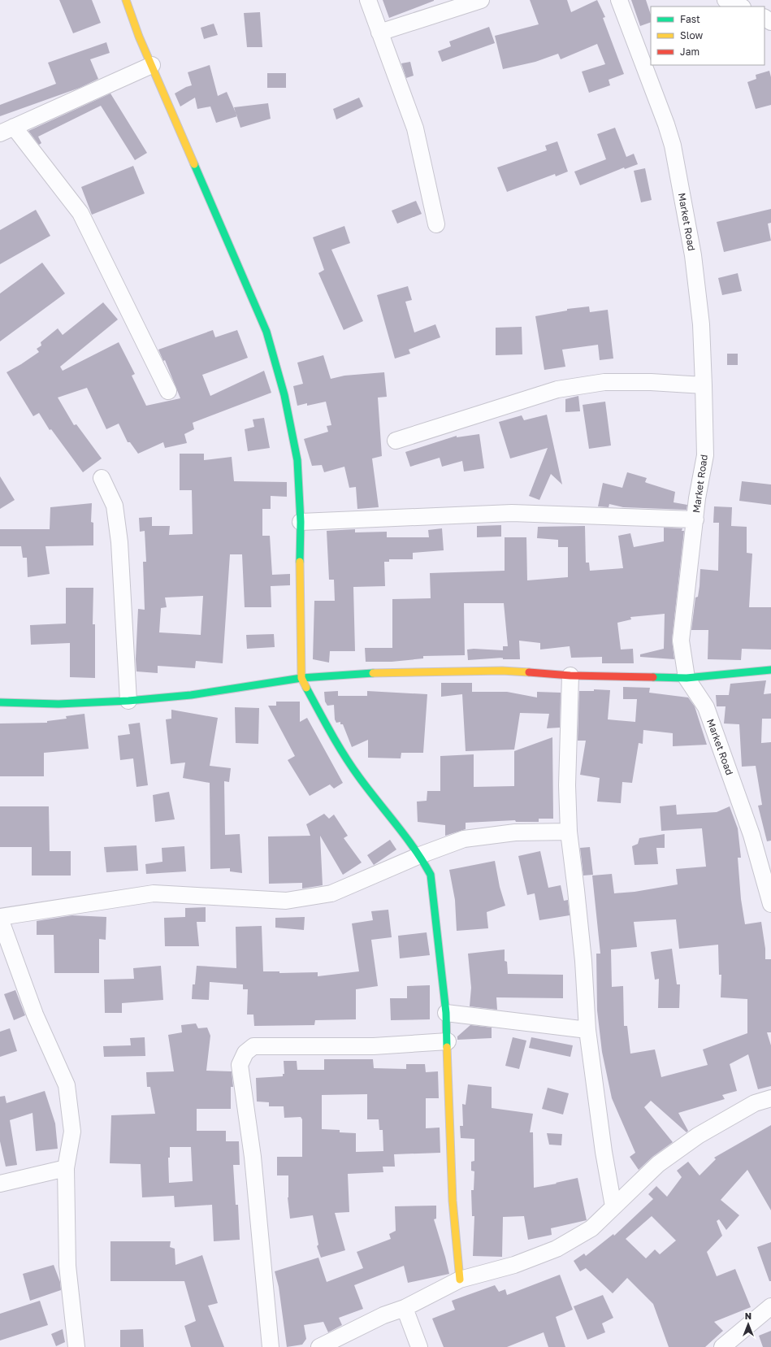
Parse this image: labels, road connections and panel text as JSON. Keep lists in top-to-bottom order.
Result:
{
  "streets": {
    "street": ["Market Road"]
  },
  "legend": ["Fast", "Slow", "Jam"],
  "north": "top"
}
